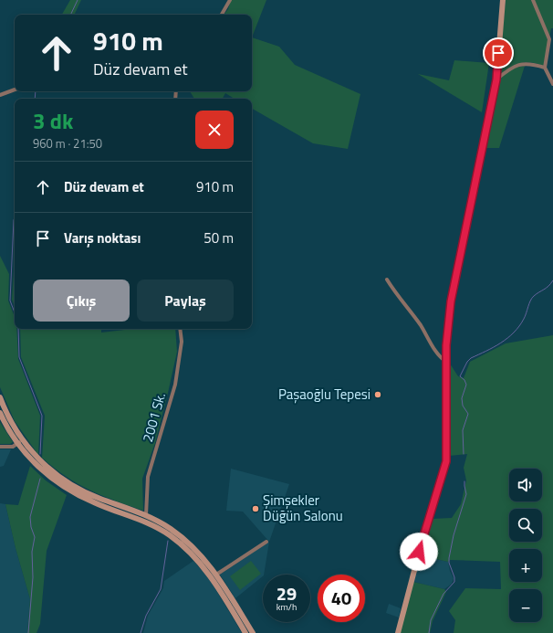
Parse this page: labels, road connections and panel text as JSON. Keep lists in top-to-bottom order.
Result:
{
  "streets": {
    "street": ["2001 Sk."]
  },
  "places": ["Paşaoğlu Tepesi", "Şimşekler Düğün Salonu"],
  "page": {
    "turn": ["910 m", "Düz devam et"],
    "heading": ["3 dk", "960 m · 21:50"],
    "list": [
      {
        "name": "Düz devam et",
        "value": "910 m"
      },
      {
        "name": "Varış noktası",
        "value": "50 m"
      }
    ],
    "buttons": ["Çıkış", "Paylaş"],
    "map_buttons": ["+", "−"],
    "speed": "29 km/h",
    "limit": "40"
  }
}
